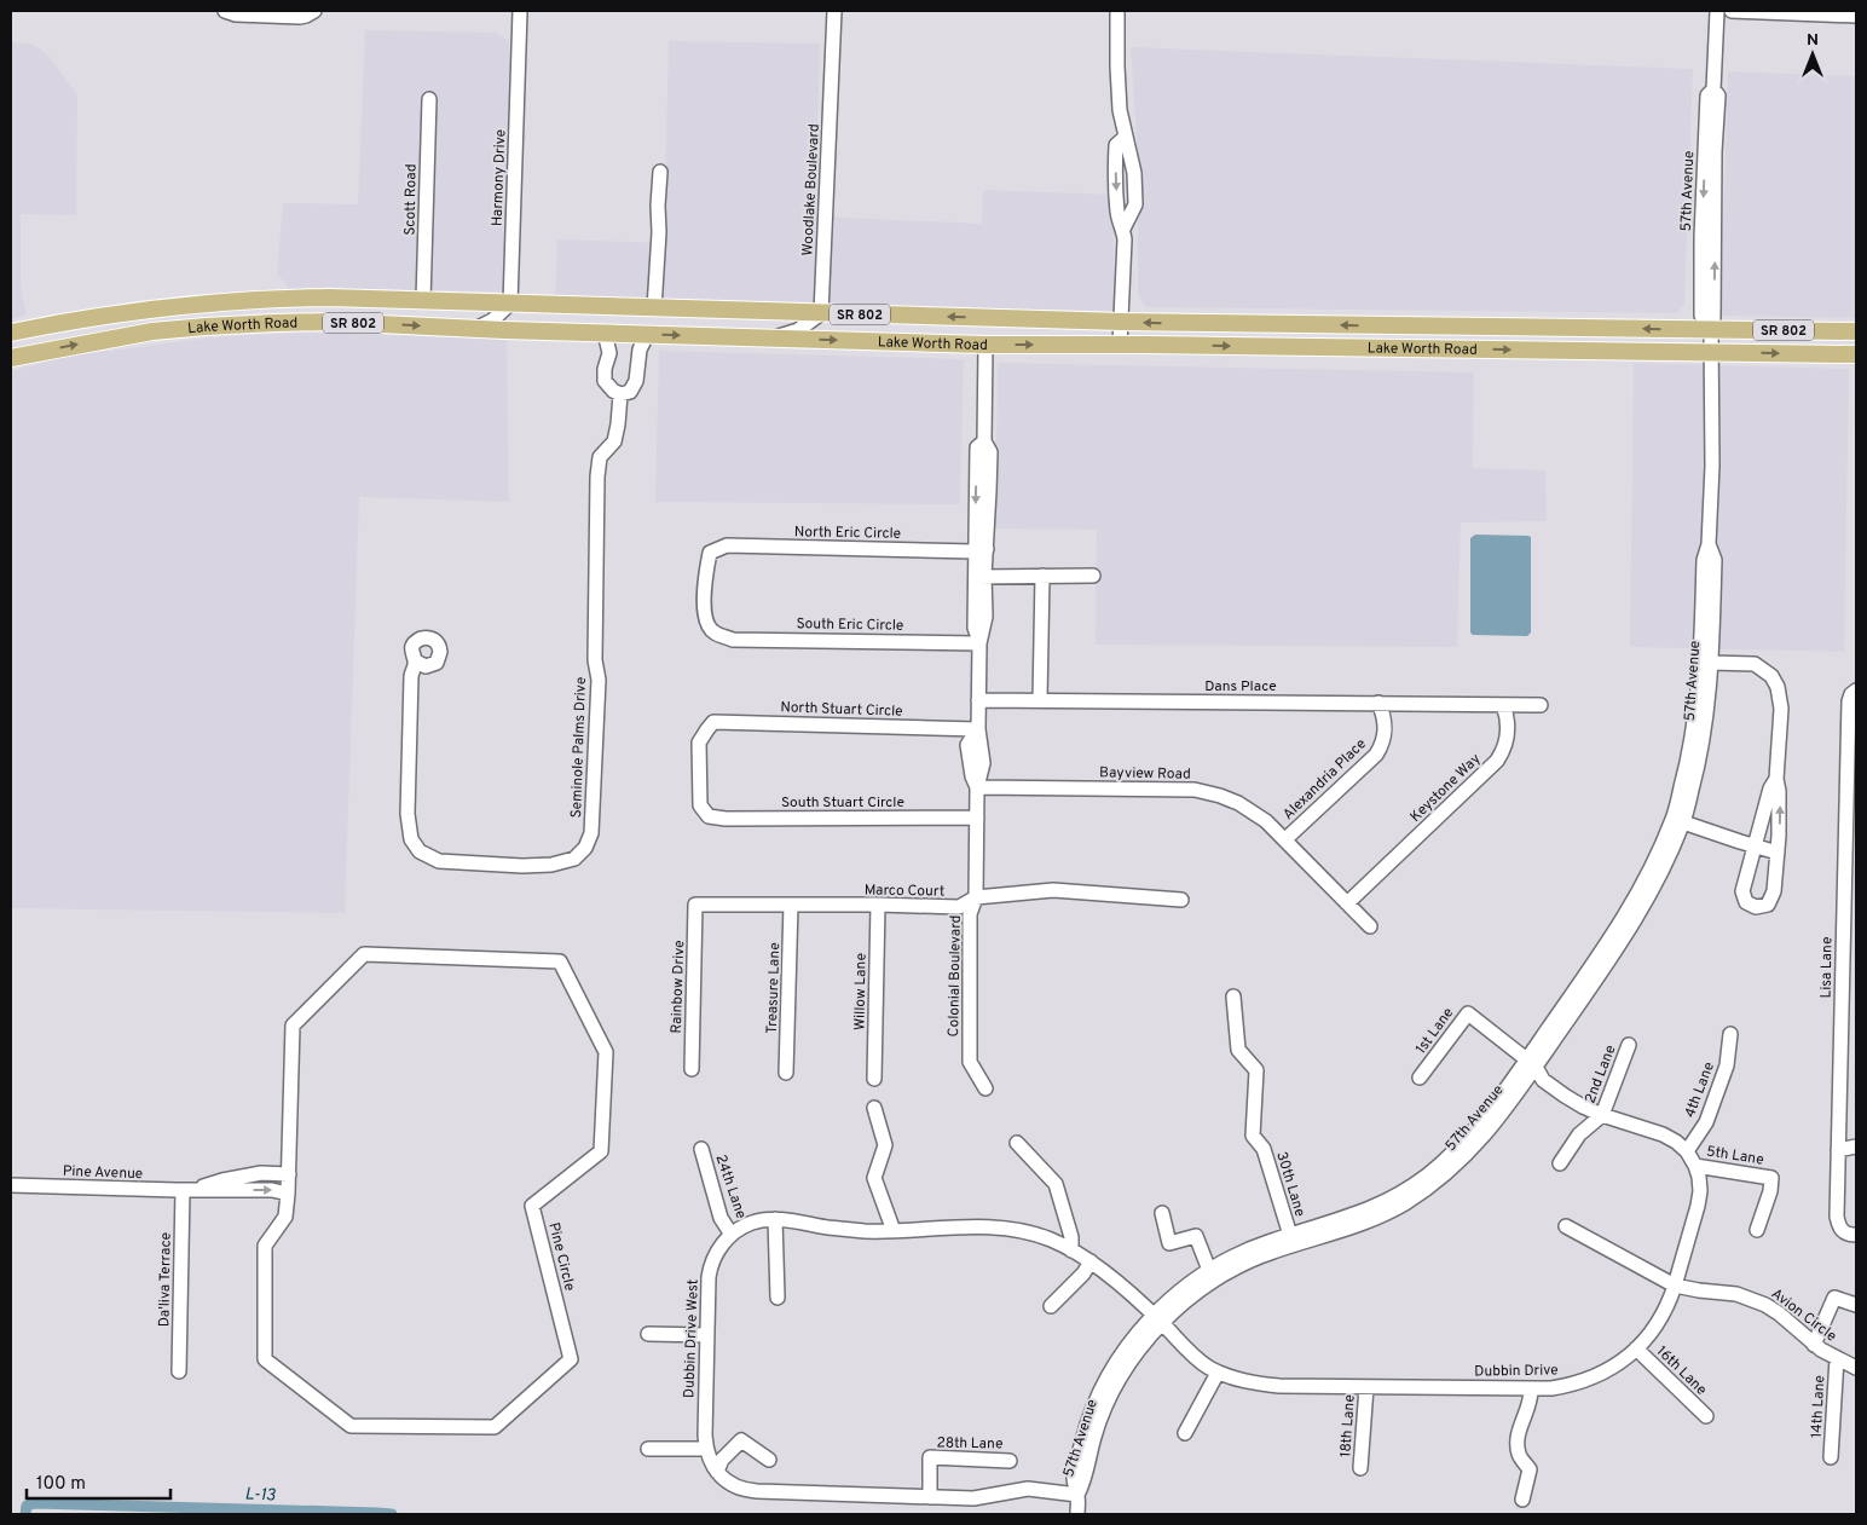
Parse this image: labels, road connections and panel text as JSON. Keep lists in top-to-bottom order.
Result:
{
  "streets": {
    "main road": ["SR 802", "Lake Worth Road"],
    "street": [
      "Harmony Drive",
      "Woodlake Boulevard",
      "57th Avenue",
      "Scott Road",
      "North Eric Circle",
      "South Eric Circle",
      "Dans Place",
      "North Stuart Circle",
      "Seminole Palms Drive",
      "Bayview Road",
      "Alexandria Place",
      "Keystone Way",
      "South Stuart Circle",
      "Marco Court",
      "Lisa Lane",
      "Colonial Boulevard",
      "Rainbow Drive",
      "Treasure Lane",
      "Willow Lane",
      "1st Lane",
      "2nd Lane",
      "4th Lane",
      "5th Lane",
      "Pine Avenue",
      "30th Lane",
      "24th Lane",
      "Pine Circle",
      "Da'liva Terrace",
      "Avion Circle",
      "Dubbin Drive West",
      "Dubbin Drive",
      "16th Lane",
      "14th Lane",
      "18th Lane",
      "28th Lane"
    ]
  },
  "crossings": [
    ["Harmony Drive", "Lake Worth Road"],
    ["Woodlake Boulevard", "Lake Worth Road"],
    ["57th Avenue", "Lake Worth Road"],
    ["57th Avenue", "1st Lane"],
    ["57th Avenue", "30th Lane"],
    ["57th Avenue", "Dubbin Drive West"],
    ["57th Avenue", "Dubbin Drive"],
    ["Scott Road", "Lake Worth Road"],
    ["North Eric Circle", "South Eric Circle"],
    ["North Eric Circle", "Colonial Boulevard"],
    ["South Eric Circle", "Colonial Boulevard"],
    ["Dans Place", "Alexandria Place"],
    ["Dans Place", "Keystone Way"],
    ["Dans Place", "Colonial Boulevard"],
    ["North Stuart Circle", "South Stuart Circle"],
    ["North Stuart Circle", "Colonial Boulevard"],
    ["Bayview Road", "Alexandria Place"],
    ["Bayview Road", "Keystone Way"],
    ["Bayview Road", "Colonial Boulevard"],
    ["South Stuart Circle", "Colonial Boulevard"],
    ["Marco Court", "Colonial Boulevard"],
    ["Marco Court", "Rainbow Drive"],
    ["Marco Court", "Treasure Lane"],
    ["Marco Court", "Willow Lane"],
    ["1st Lane", "Dubbin Drive"],
    ["2nd Lane", "Dubbin Drive"],
    ["4th Lane", "Dubbin Drive"],
    ["5th Lane", "Dubbin Drive"],
    ["Pine Avenue", "Pine Circle"],
    ["Pine Avenue", "Da'liva Terrace"],
    ["24th Lane", "Dubbin Drive West"],
    ["Avion Circle", "Dubbin Drive"],
    ["Avion Circle", "14th Lane"],
    ["Dubbin Drive West", "Dubbin Drive"],
    ["Dubbin Drive", "16th Lane"],
    ["Dubbin Drive", "18th Lane"]
  ],
  "water": ["L-13"],
  "scale_bar": "100 m",
  "north": "top"
}
